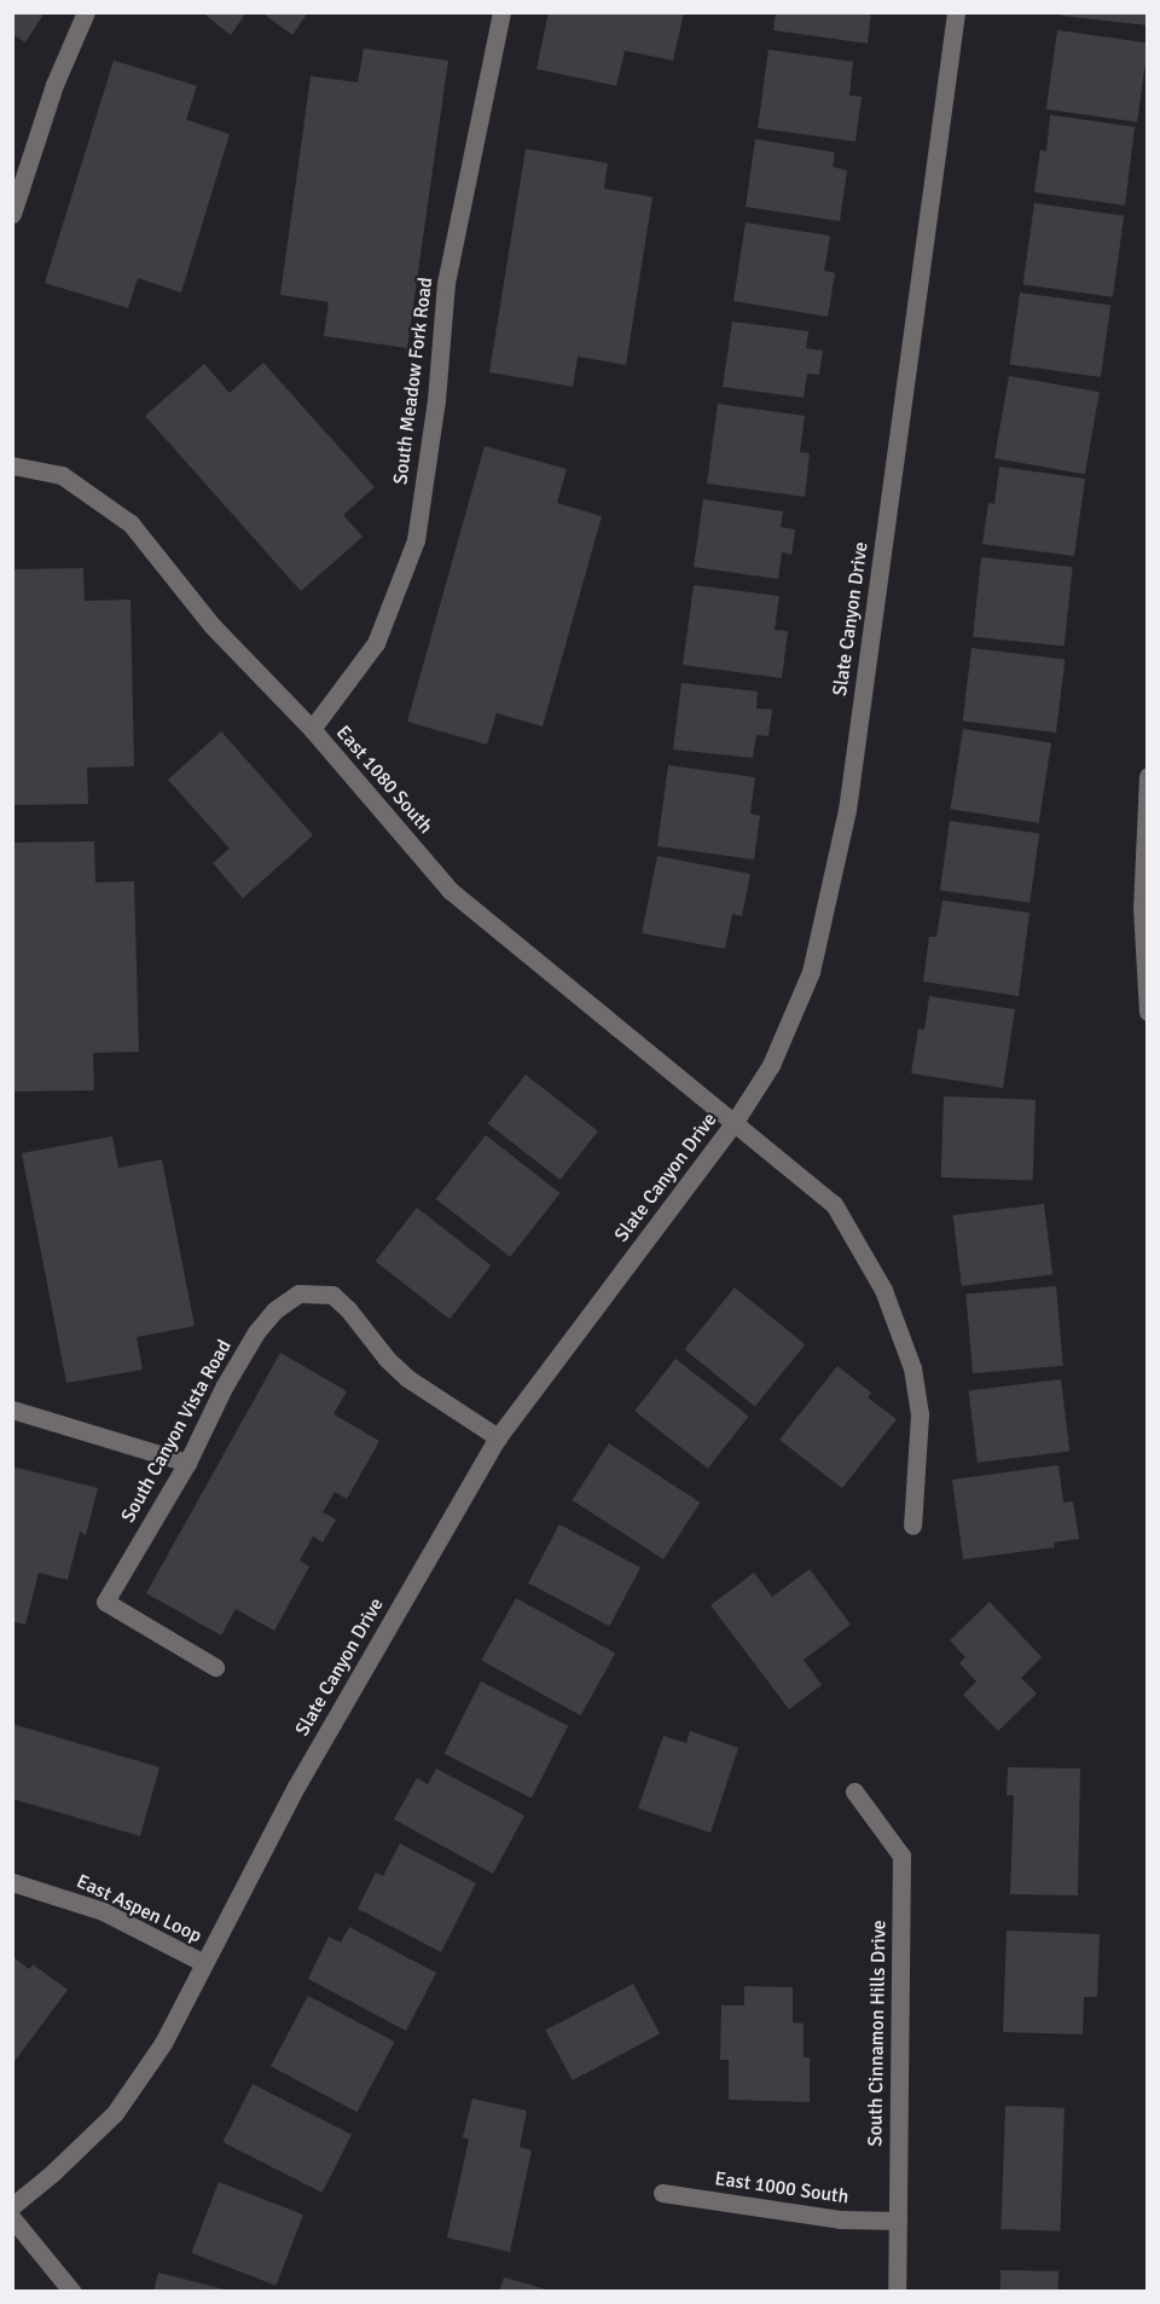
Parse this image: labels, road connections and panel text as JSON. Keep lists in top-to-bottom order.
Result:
{
  "streets": {
    "street": [
      "South Meadow Fork Road",
      "Slate Canyon Drive",
      "East 1080 South",
      "South Canyon Vista Road",
      "East Aspen Loop",
      "South Cinnamon Hills Drive",
      "East 1000 South"
    ]
  },
  "crossings": [
    ["South Meadow Fork Road", "East 1080 South"],
    ["Slate Canyon Drive", "East 1080 South"],
    ["Slate Canyon Drive", "South Canyon Vista Road"],
    ["Slate Canyon Drive", "East Aspen Loop"],
    ["South Cinnamon Hills Drive", "East 1000 South"]
  ]
}
